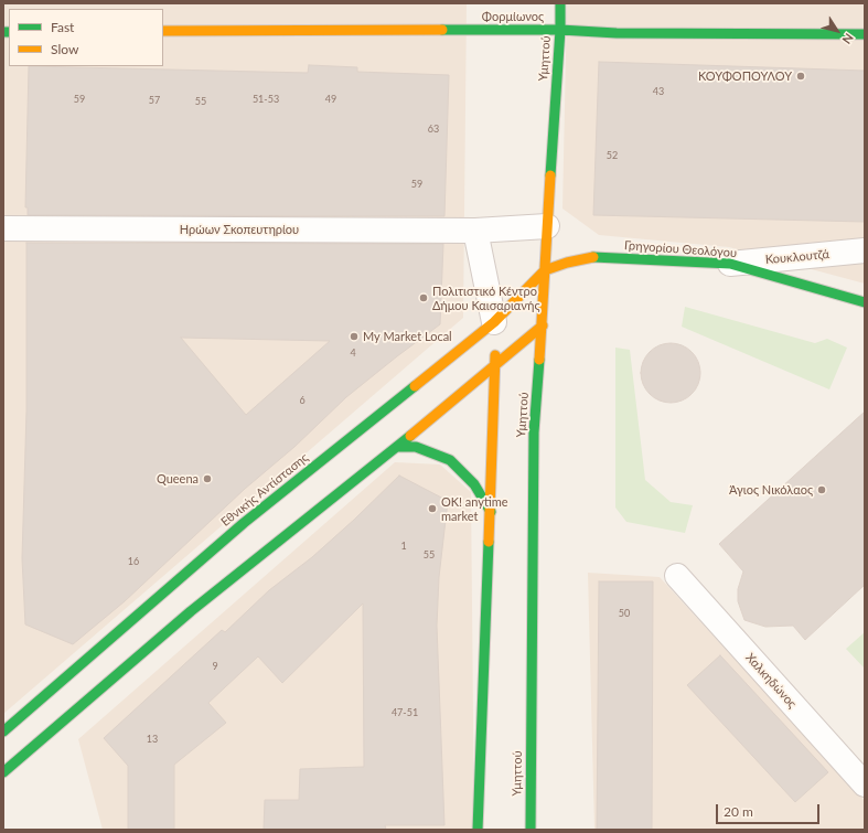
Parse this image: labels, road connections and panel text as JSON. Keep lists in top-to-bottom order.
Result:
{
  "streets": {
    "main road": [
      "Φορμίωνος",
      "Υμηττού",
      "Γρηγορίου Θεολόγου",
      "Εθνικής Αντίστασης"
    ],
    "street": ["Ηρώων Σκοπευτηρίου", "Κουκλουτζά", "Χαλκηδώνος"]
  },
  "crossings": [
    ["Φορμίωνος", "Υμηττού"],
    ["Υμηττού", "Ηρώων Σκοπευτηρίου"],
    ["Υμηττού", "Γρηγορίου Θεολόγου"],
    ["Υμηττού", "Εθνικής Αντίστασης"],
    ["Γρηγορίου Θεολόγου", "Κουκλουτζά"],
    ["Γρηγορίου Θεολόγου", "Εθνικής Αντίστασης"]
  ],
  "places": [
    "ΚΟΥΦΟΠΟΥΛΟΥ",
    "Πολιτιστικό Κέντρο Δήμου Καισαριανής",
    "My Market Local",
    "Queena",
    "Άγιος Νικόλαος",
    "OK! anytime market"
  ],
  "house_numbers": [
    "43",
    "59",
    "51-53",
    "49",
    "57",
    "55",
    "63",
    "52",
    "59",
    "4",
    "6",
    "1",
    "55",
    "16",
    "50",
    "9",
    "47-51",
    "13"
  ],
  "legend": ["Fast", "Slow"],
  "scale_bar": "20 m",
  "north": "bottom right"
}
